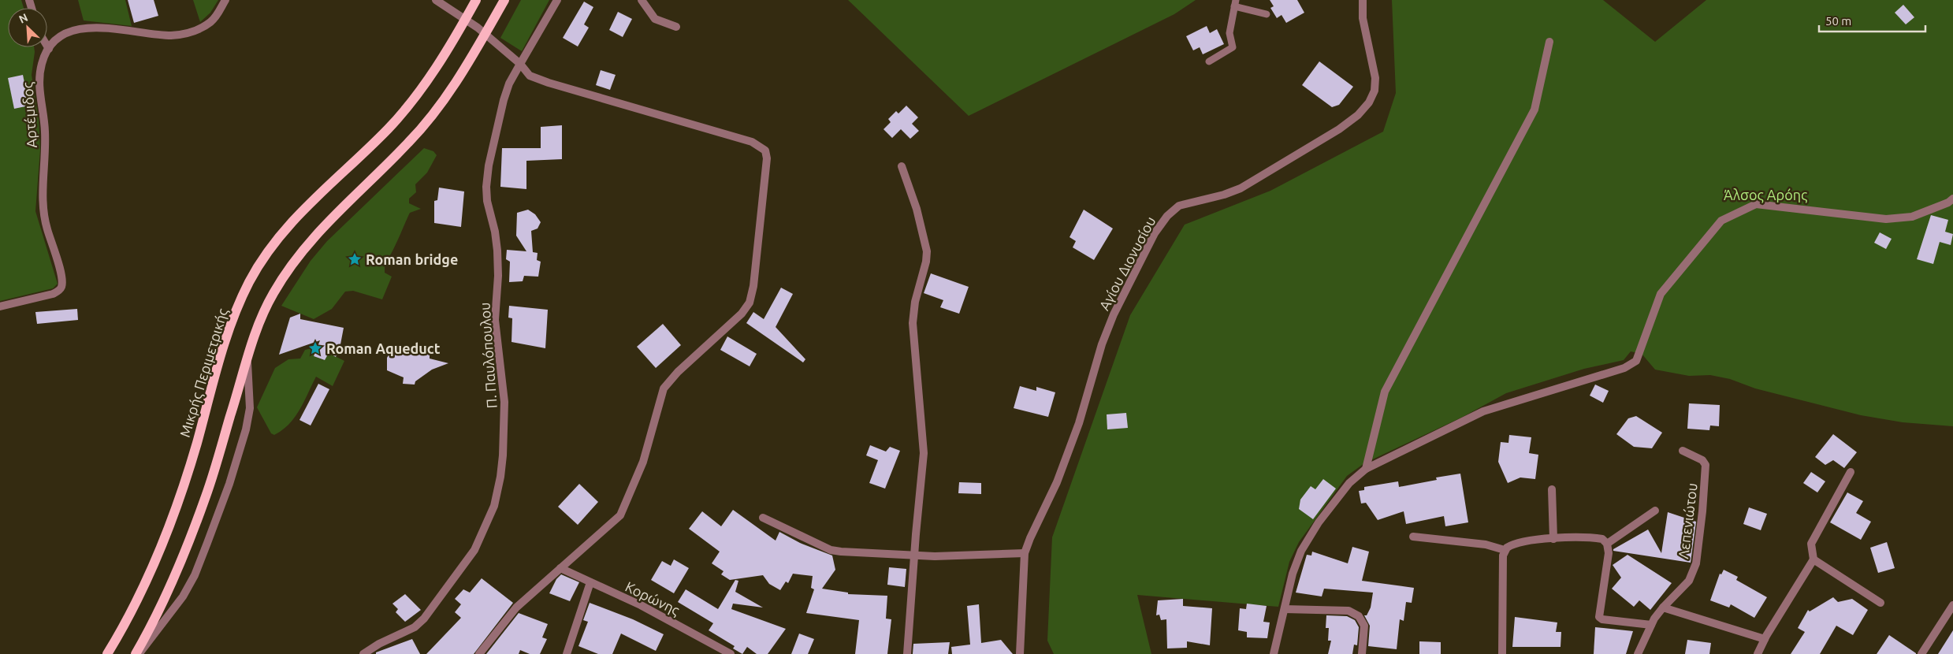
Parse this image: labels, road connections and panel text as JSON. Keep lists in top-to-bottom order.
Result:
{
  "streets": {
    "main road": ["Μικρής Περιμετρικής"],
    "street": [
      "Αρτέμιδος",
      "Αγίου Διονυσίου",
      "Π. Παυλόπουλου",
      "Λεπενιώτου",
      "Κορώνης"
    ]
  },
  "parks": ["Άλσος Αρόης"],
  "places": {
    "place": ["Roman bridge", "Roman Aqueduct"]
  },
  "scale_bar": "50 m",
  "north": "top left"
}
